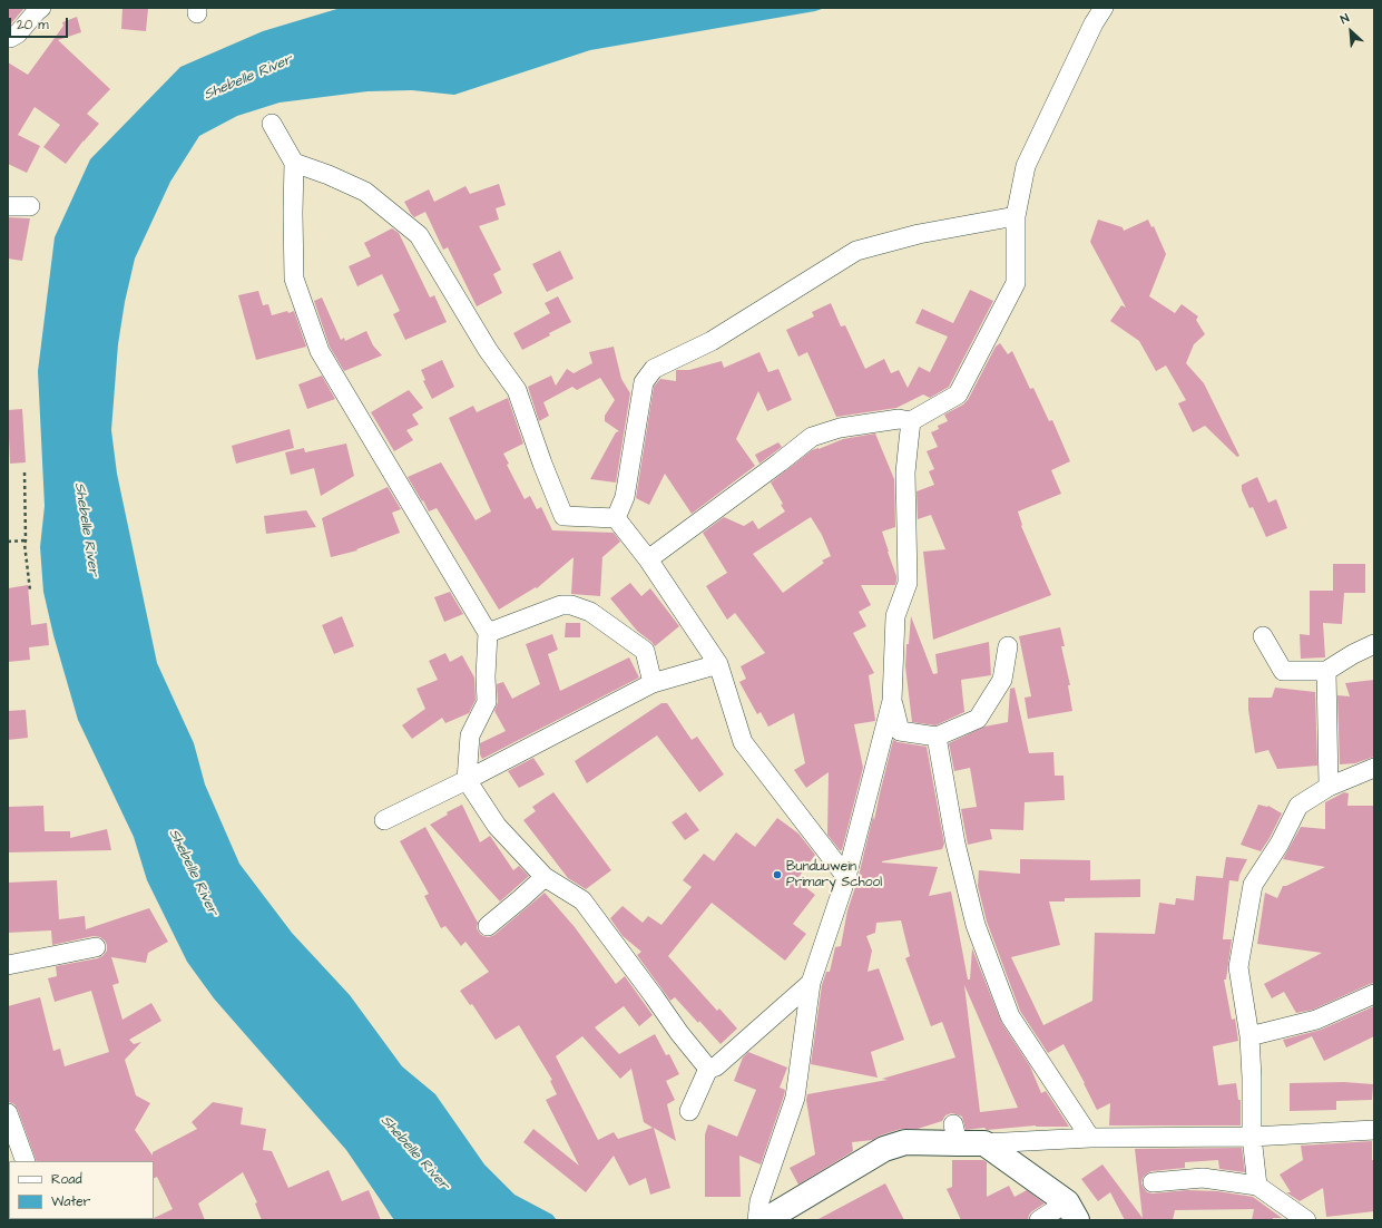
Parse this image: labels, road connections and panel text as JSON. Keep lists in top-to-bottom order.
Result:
{
  "water": ["Shebelle River"],
  "places": ["Bunduuwein Primary School"],
  "legend": ["Road", "Water"],
  "scale_bar": "20 m",
  "north": "top left"
}
